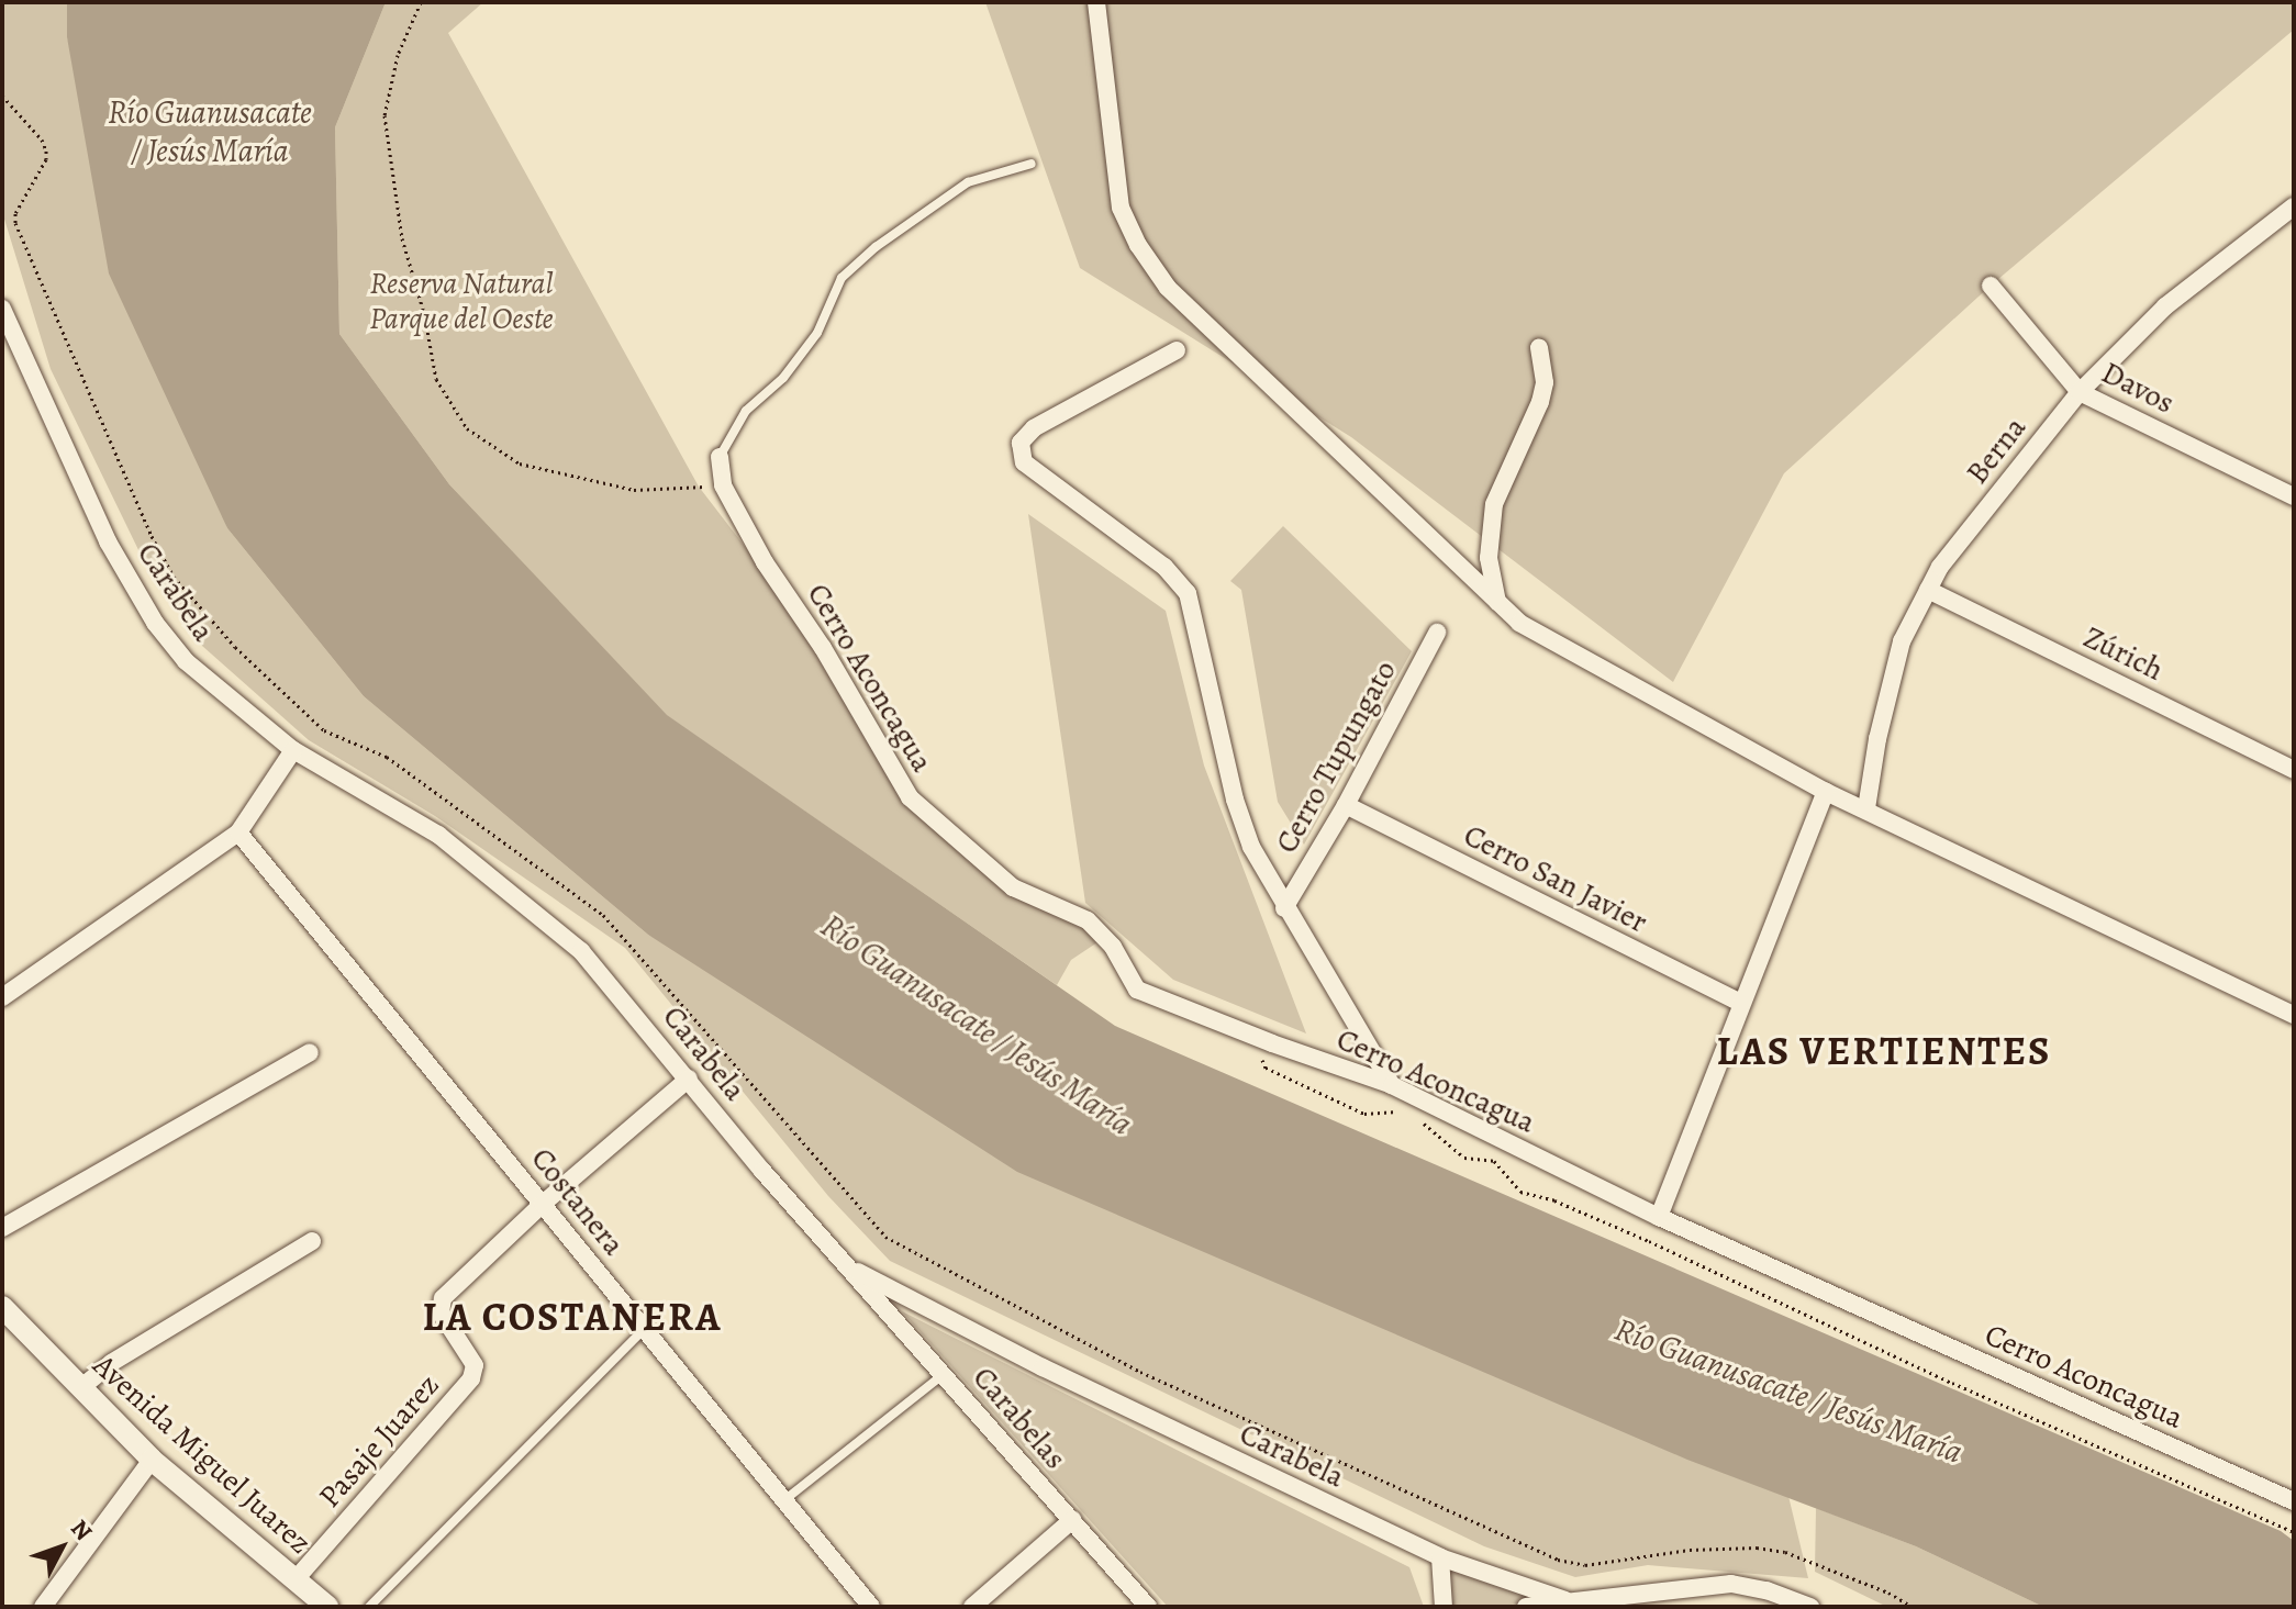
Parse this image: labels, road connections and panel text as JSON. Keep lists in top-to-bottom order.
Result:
{
  "streets": {
    "street": [
      "Davos",
      "Berna",
      "Carabela",
      "Zúrich",
      "Cerro Aconcagua",
      "Cerro Tupungato",
      "Cerro San Javier",
      "Costanera",
      "Carabelas",
      "Pasaje Juarez",
      "Avenida Miguel Juarez"
    ]
  },
  "crossings": [
    ["Davos", "Berna"],
    ["Berna", "Zúrich"],
    ["Carabela", "Carabelas"],
    ["Carabela", "Pasaje Juarez"],
    ["Cerro Tupungato", "Cerro San Javier"],
    ["Costanera", "Pasaje Juarez"],
    ["Pasaje Juarez", "Avenida Miguel Juarez"]
  ],
  "districts": ["LAS VERTIENTES", "LA COSTANERA"],
  "water": ["Río Guanusacate / Jesús María"],
  "parks": ["Reserva Natural Parque del Oeste"],
  "north": "top right"
}
